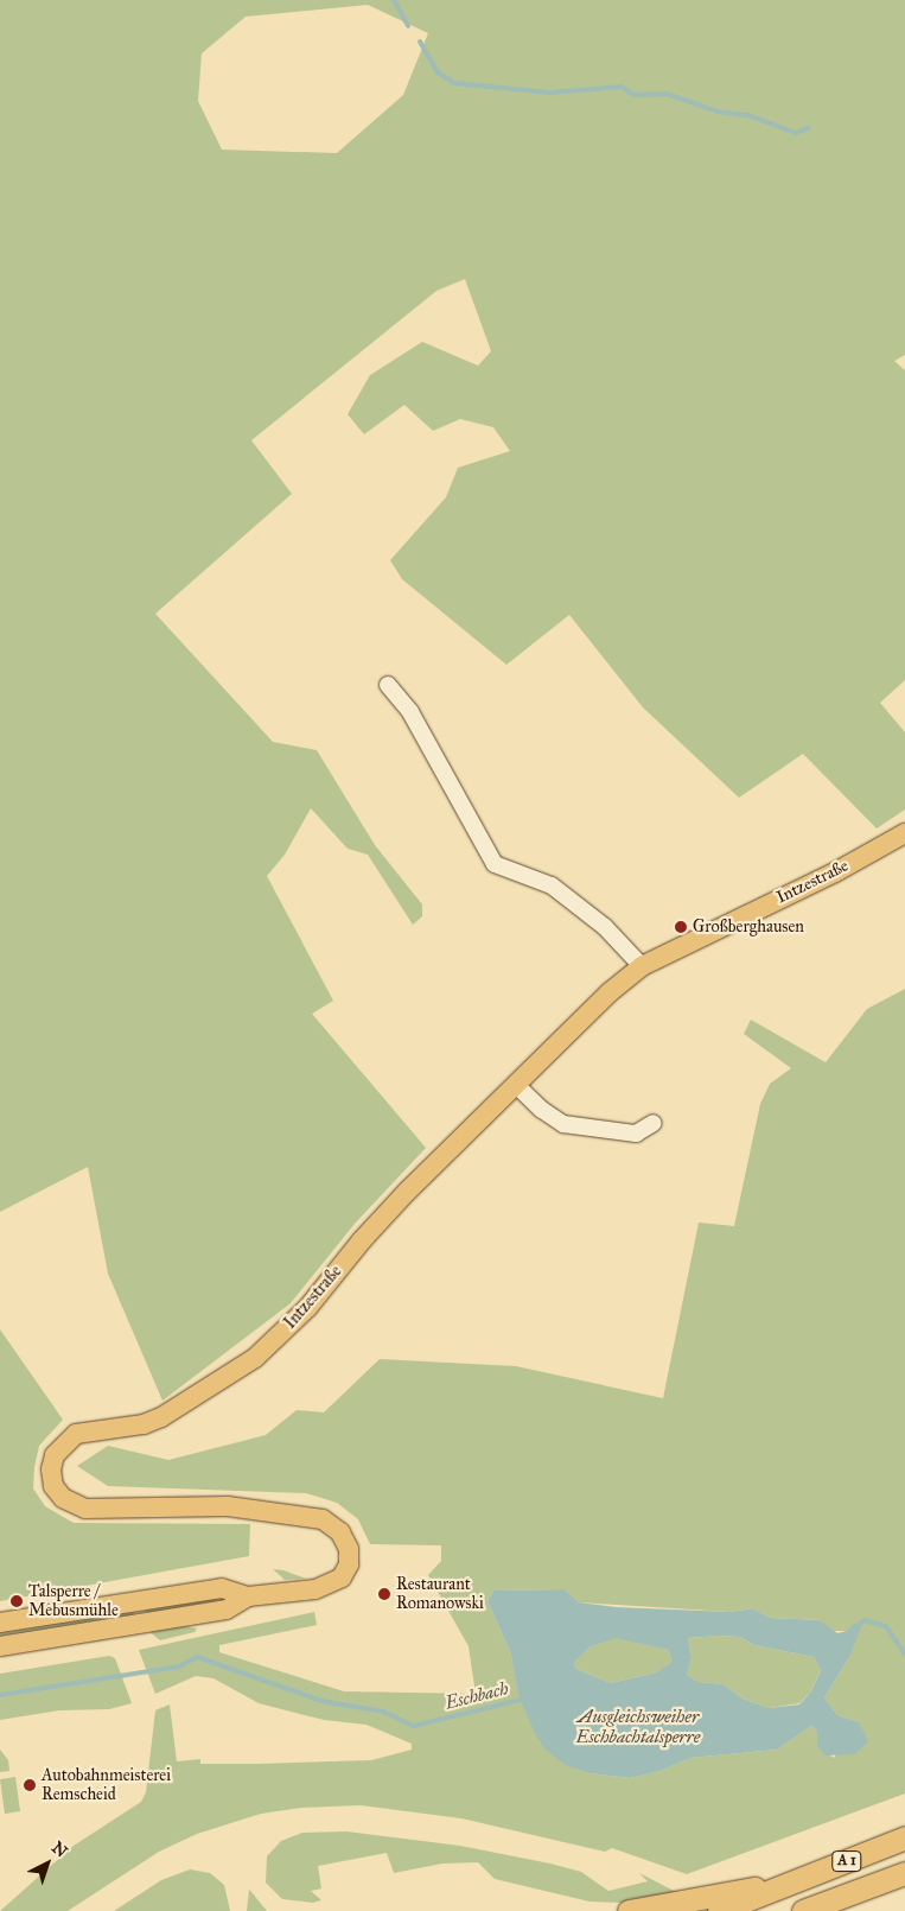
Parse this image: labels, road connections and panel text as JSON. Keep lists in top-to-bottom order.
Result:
{
  "streets": {
    "highway": ["A 1"],
    "main road": ["Intzestraße"]
  },
  "water": ["Eschbach", "Ausgleichsweiher Eschbachtalsperre"],
  "places": [
    "Großberghausen",
    "Restaurant Romanowski",
    "Talsperre / Mebusmühle",
    "Autobahnmeisterei Remscheid"
  ],
  "north": "top right"
}
